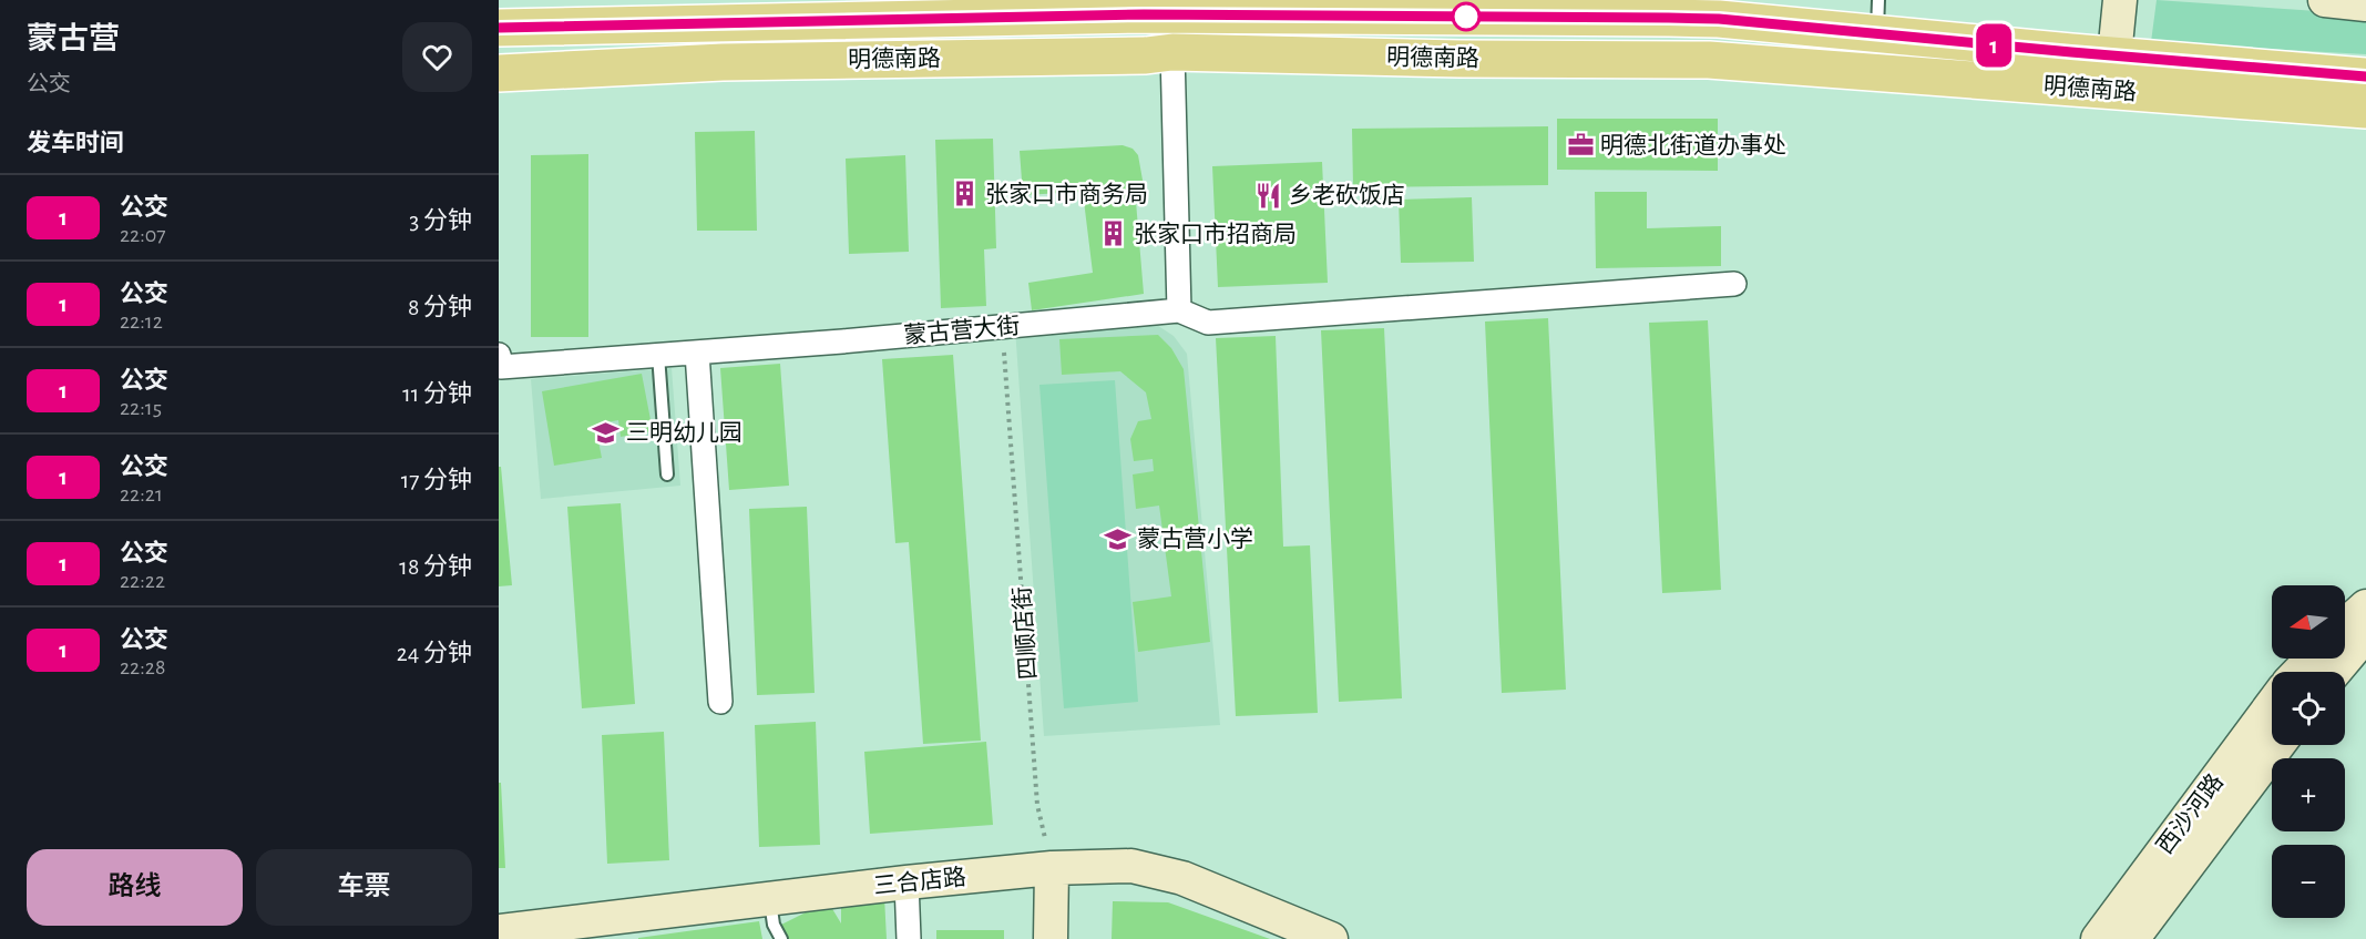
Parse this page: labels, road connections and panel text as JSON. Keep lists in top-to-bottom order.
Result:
{
  "streets": {
    "main road": ["明德南路"],
    "street": ["蒙古营大街", "西沙河路", "三合店路"],
    "path": ["四顺店街"]
  },
  "crossings": [
    ["蒙古营大街", "四顺店街"],
    ["四顺店街", "三合店路"]
  ],
  "places": {
    "office": ["明德北街道办事处"],
    "building": ["张家口市商务局", "张家口市招商局"],
    "restaurant": ["乡老砍饭店"],
    "school or university": ["三明幼儿园", "蒙古营小学"]
  },
  "lines": ["bus line 1"],
  "north": "left",
  "page": {
    "heading": [
      ["蒙古营", "公交"],
      "发车时间"
    ],
    "on_map": "1",
    "list": [
      {
        "mark": "1",
        "name": "公交",
        "note": "22:07",
        "value": "3 分钟"
      },
      {
        "mark": "1",
        "name": "公交",
        "note": "22:12",
        "value": "8 分钟"
      },
      {
        "mark": "1",
        "name": "公交",
        "note": "22:15",
        "value": "11 分钟"
      },
      {
        "mark": "1",
        "name": "公交",
        "note": "22:21",
        "value": "17 分钟"
      },
      {
        "mark": "1",
        "name": "公交",
        "note": "22:22",
        "value": "18 分钟"
      },
      {
        "mark": "1",
        "name": "公交",
        "note": "22:28",
        "value": "24 分钟"
      }
    ],
    "map_buttons": ["+", "−"],
    "buttons": ["路线", "车票"]
  }
}
